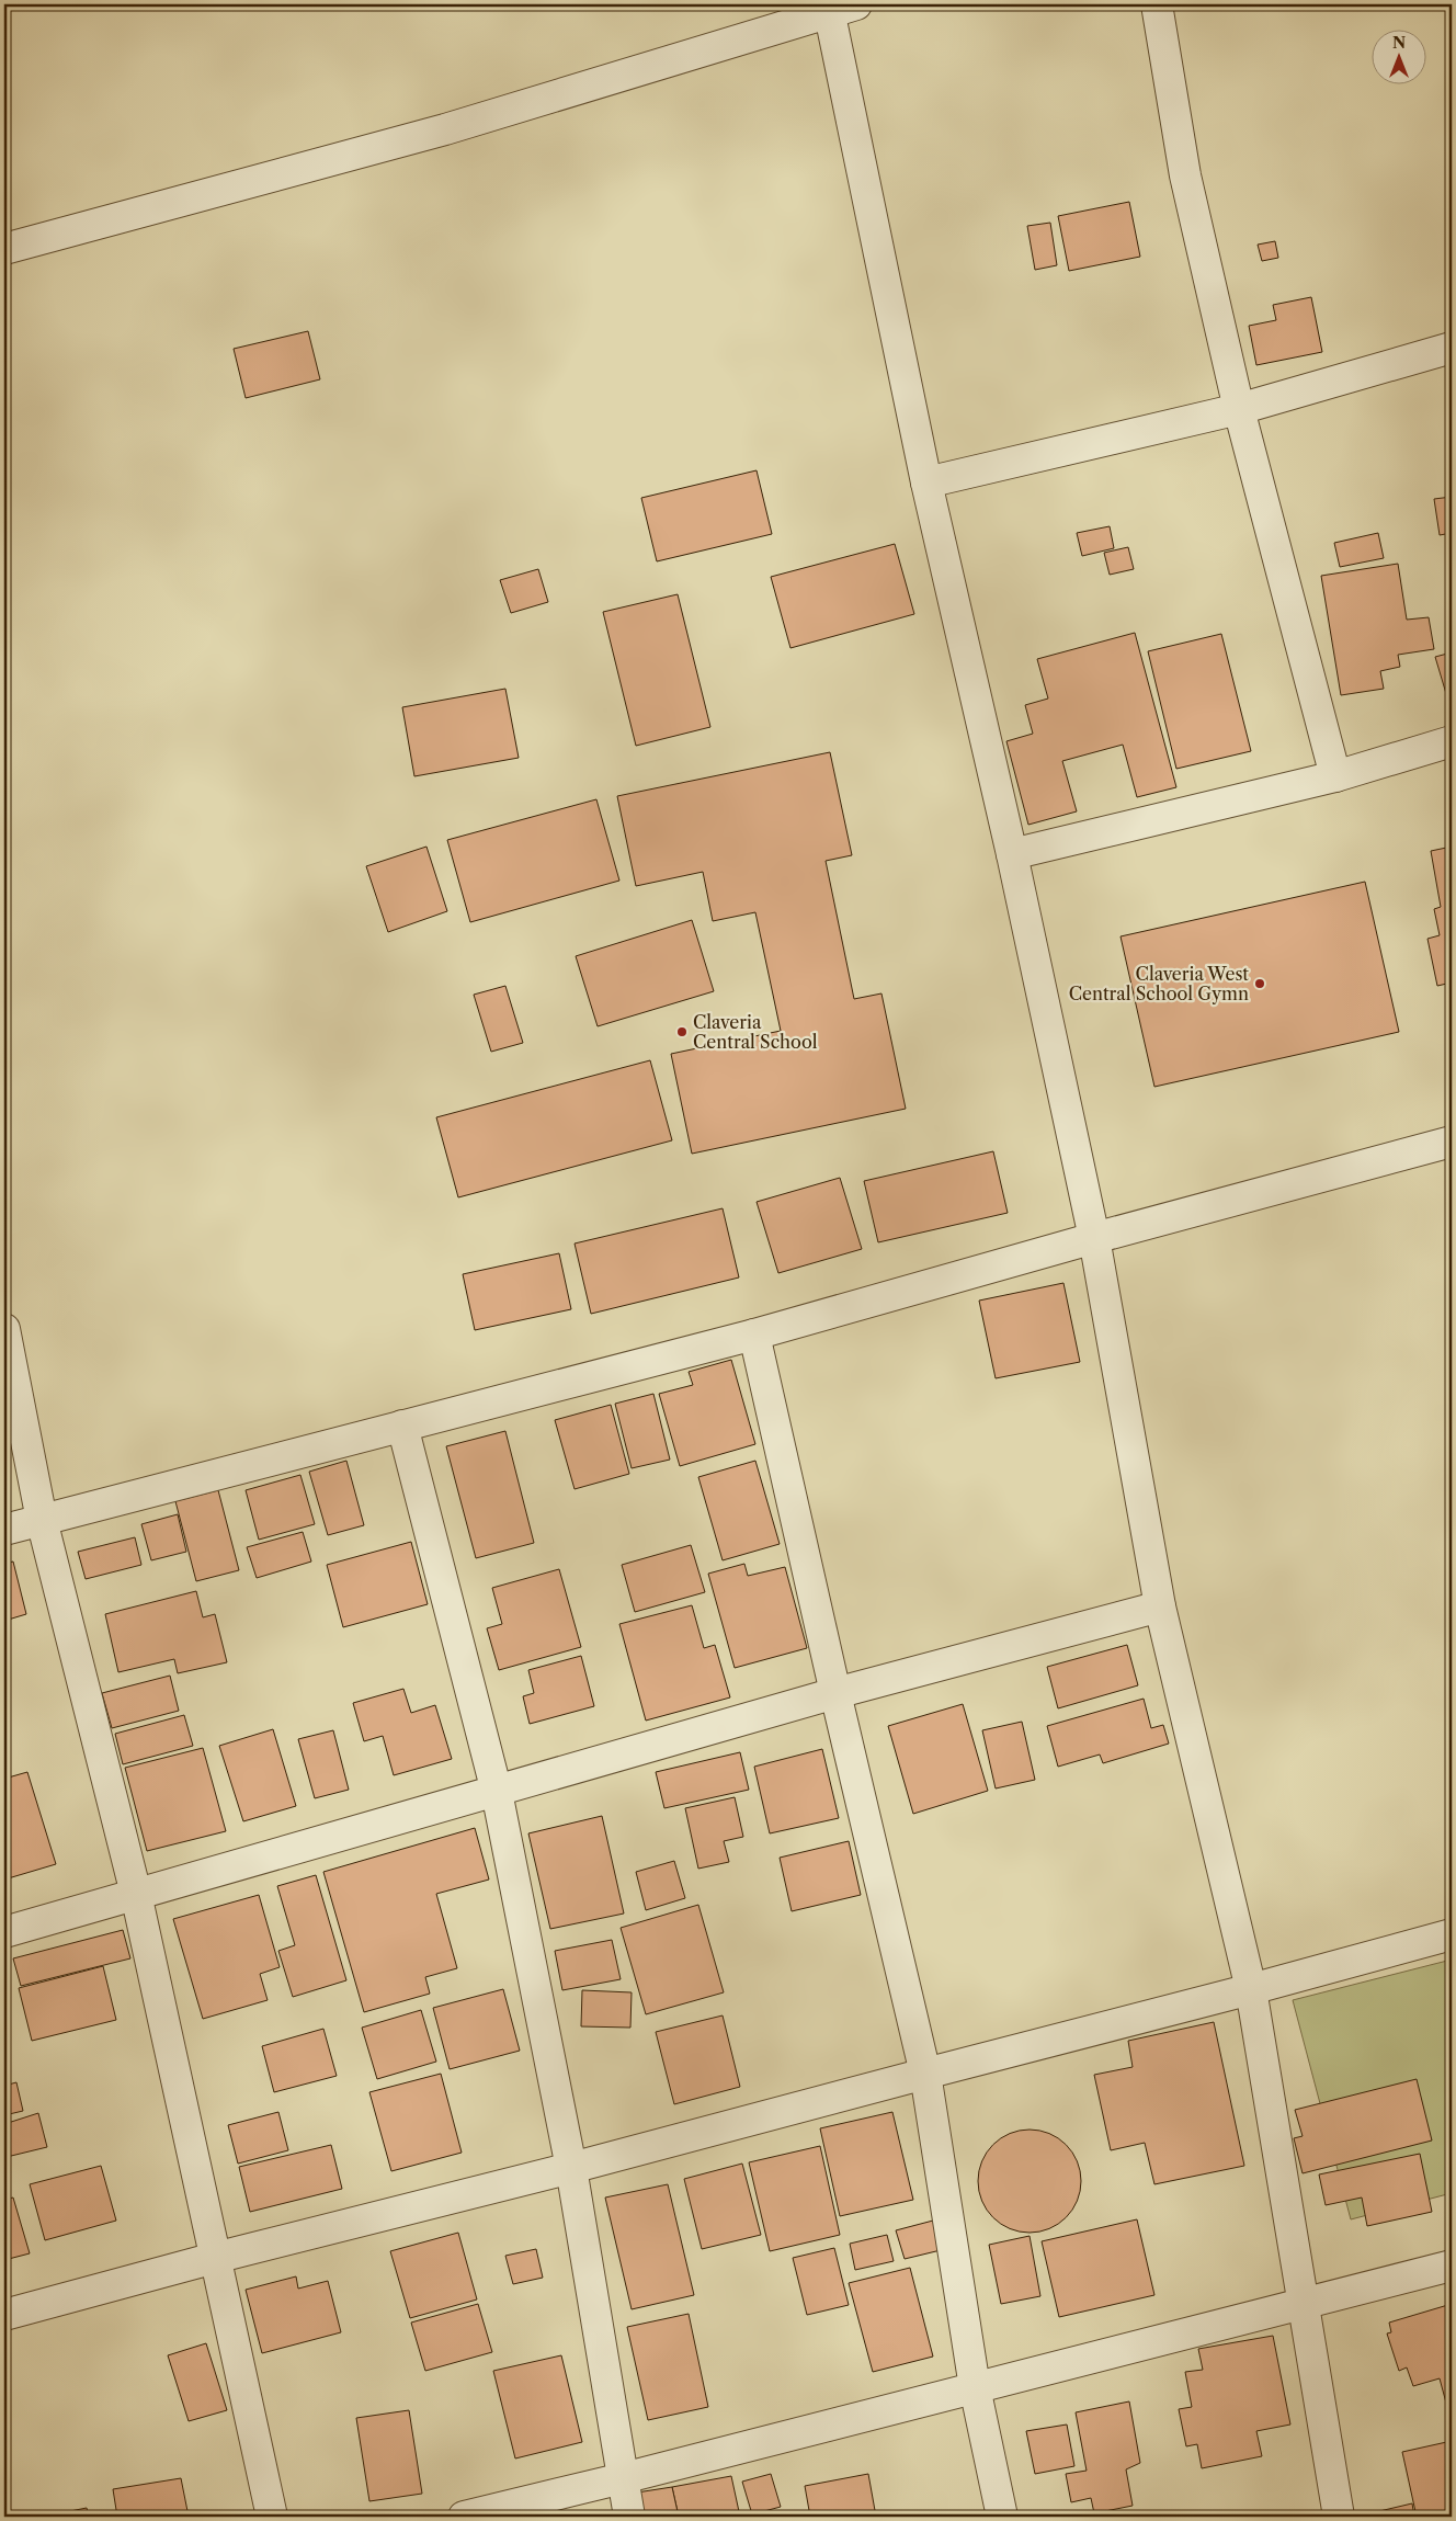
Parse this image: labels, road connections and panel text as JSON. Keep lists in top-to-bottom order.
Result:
{
  "places": ["Claveria West Central School Gymn", "Claveria Central School"],
  "north": "top"
}
